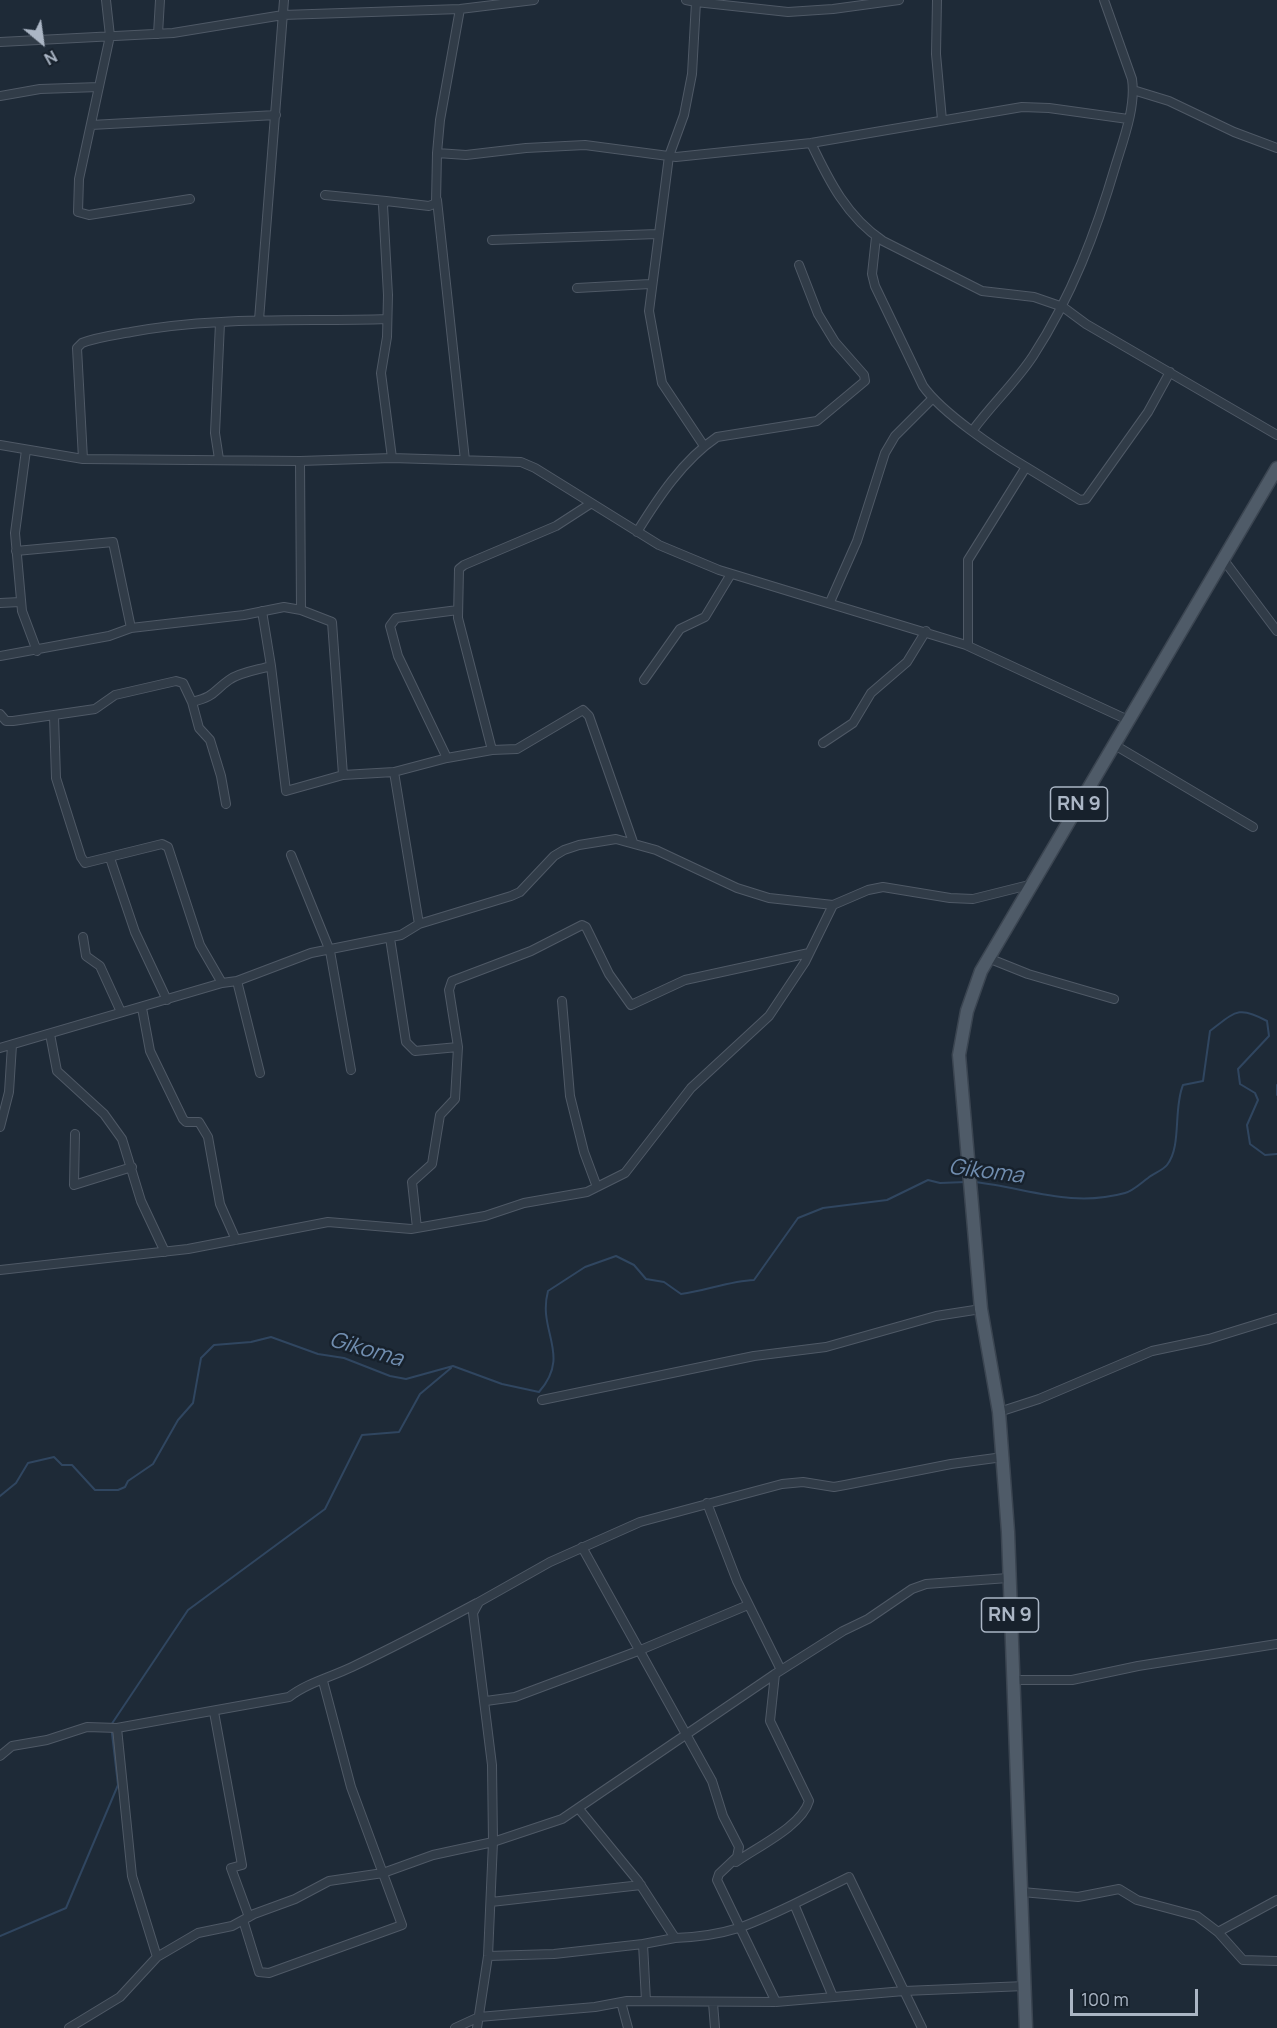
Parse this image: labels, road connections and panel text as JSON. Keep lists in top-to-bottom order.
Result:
{
  "streets": {
    "main road": ["RN 9"]
  },
  "water": ["Gikoma"],
  "scale_bar": "100 m",
  "north": "bottom right"
}
